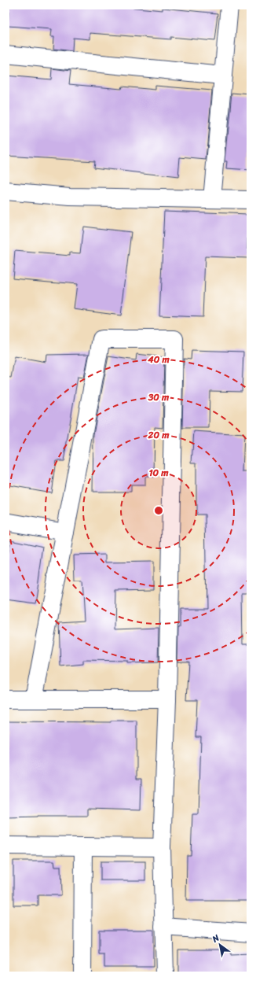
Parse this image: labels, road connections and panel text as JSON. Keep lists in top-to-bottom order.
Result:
{
  "north": "top left",
  "rings": [
    "40 m",
    "30 m",
    "20 m",
    "10 m"
  ]
}
